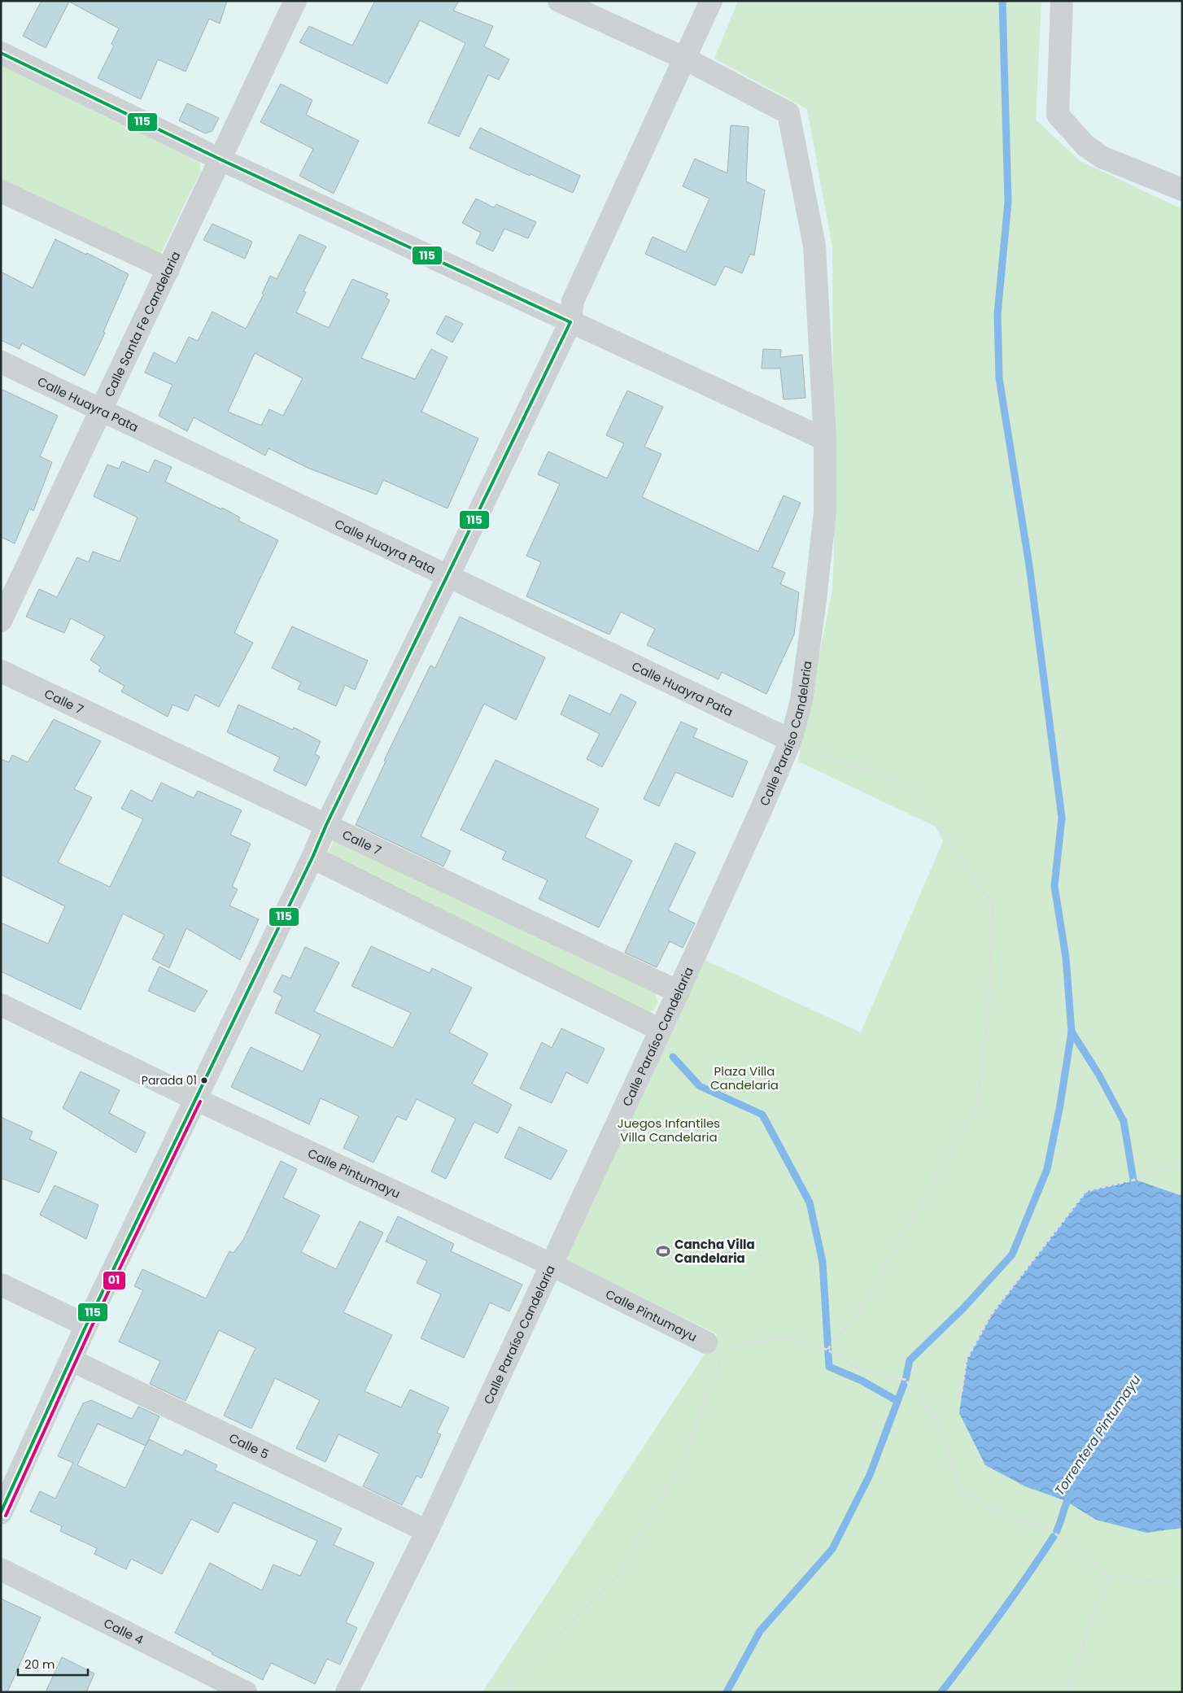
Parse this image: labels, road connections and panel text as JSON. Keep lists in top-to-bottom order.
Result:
{
  "streets": {
    "street": [
      "Calle Santa Fe Candelaria",
      "Calle Huayra Pata",
      "Calle 7",
      "Calle Paraíso Candelaria",
      "Calle Pintumayu",
      "Calle 5",
      "Calle 4"
    ]
  },
  "crossings": [
    ["Calle Santa Fe Candelaria", "Calle Huayra Pata"],
    ["Calle Huayra Pata", "Calle Paraíso Candelaria"],
    ["Calle 7", "Calle Paraíso Candelaria"],
    ["Calle Paraíso Candelaria", "Calle Pintumayu"],
    ["Calle Paraíso Candelaria", "Calle 5"]
  ],
  "water": ["Torrentera Pintumayu"],
  "parks": ["Plaza Villa Candelaria", "Juegos Infantiles Villa Candelaria"],
  "places": {
    "other": ["Parada 01"],
    "sports": ["Cancha Villa Candelaria"]
  },
  "lines": ["transit line 115", "transit line 01"],
  "scale_bar": "20 m"
}
